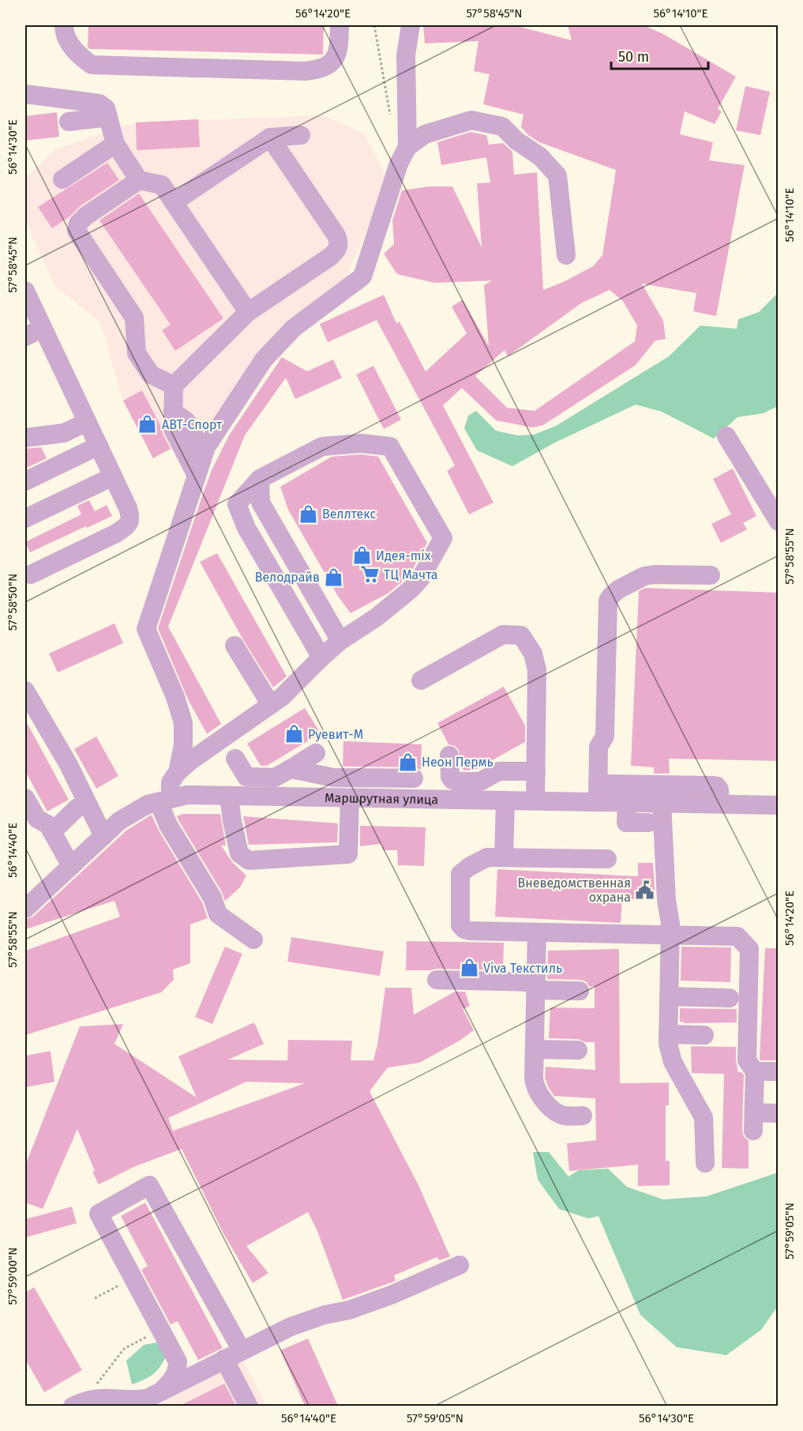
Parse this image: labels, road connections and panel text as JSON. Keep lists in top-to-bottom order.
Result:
{
  "streets": {
    "street": ["Маршрутная улица"]
  },
  "places": {
    "shop": [
      "АВТ-Спорт",
      "Веллтекс",
      "Идея-mix",
      "Велодрайв",
      "Руевит-М",
      "Неон Пермь",
      "Viva Текстиль"
    ],
    "supermarket": ["ТЦ Мачта"],
    "public building": ["Вневедомственная охрана"]
  },
  "scale_bar": "50 m",
  "coordinates": [
    "56°14'20\"E",
    "57°58'45\"N",
    "56°14'10\"E",
    "56°14'30\"E",
    "57°58'55\"N",
    "57°58'50\"N",
    "56°14'40\"E",
    "57°59'05\"N",
    "57°59'00\"N"
  ]
}
